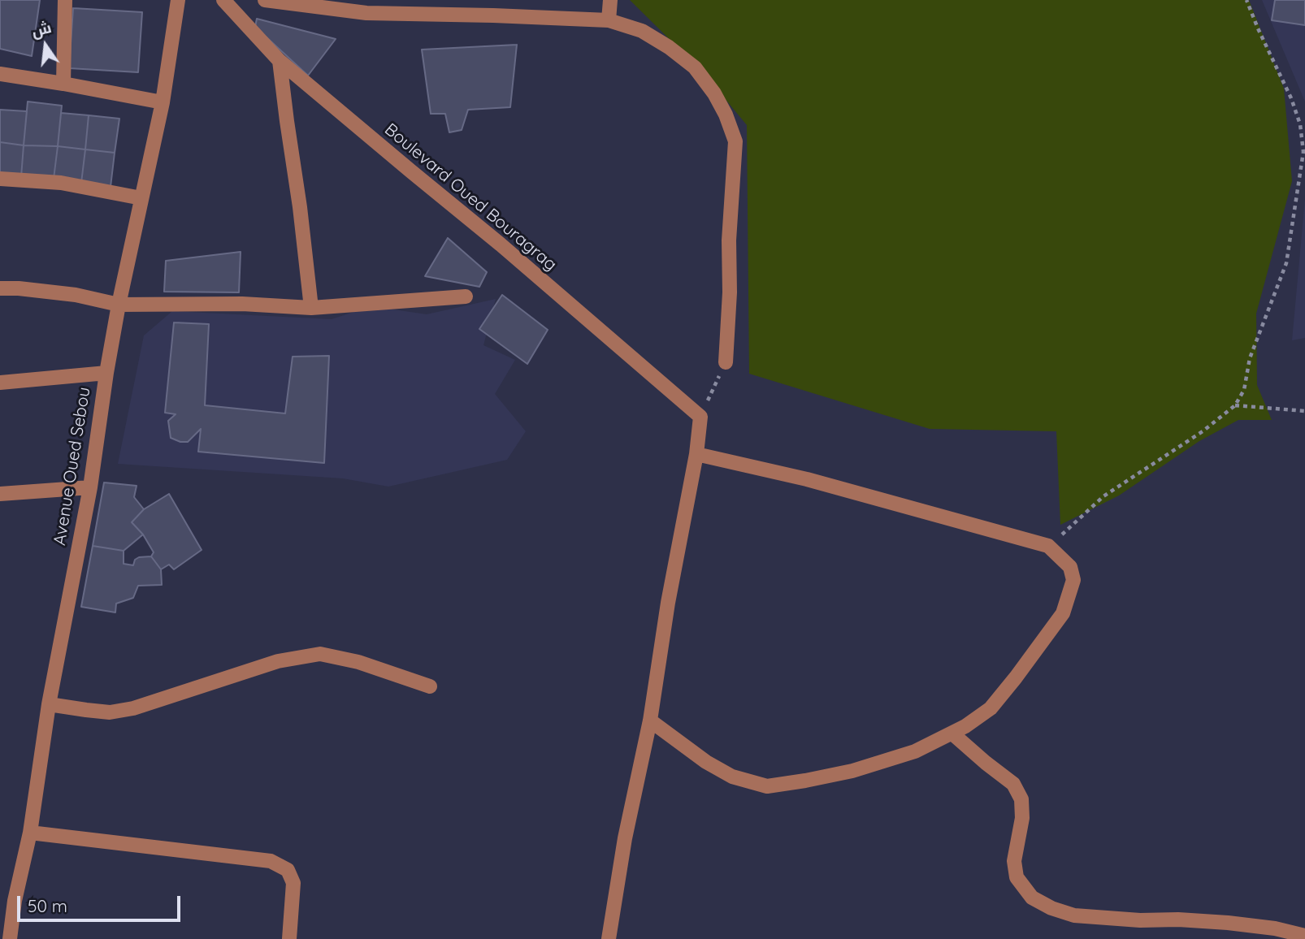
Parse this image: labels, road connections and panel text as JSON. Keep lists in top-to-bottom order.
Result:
{
  "streets": {
    "street": ["Boulevard Oued Bouragrag", "Avenue Oued Sebou"]
  },
  "scale_bar": "50 m",
  "north": "top"
}
